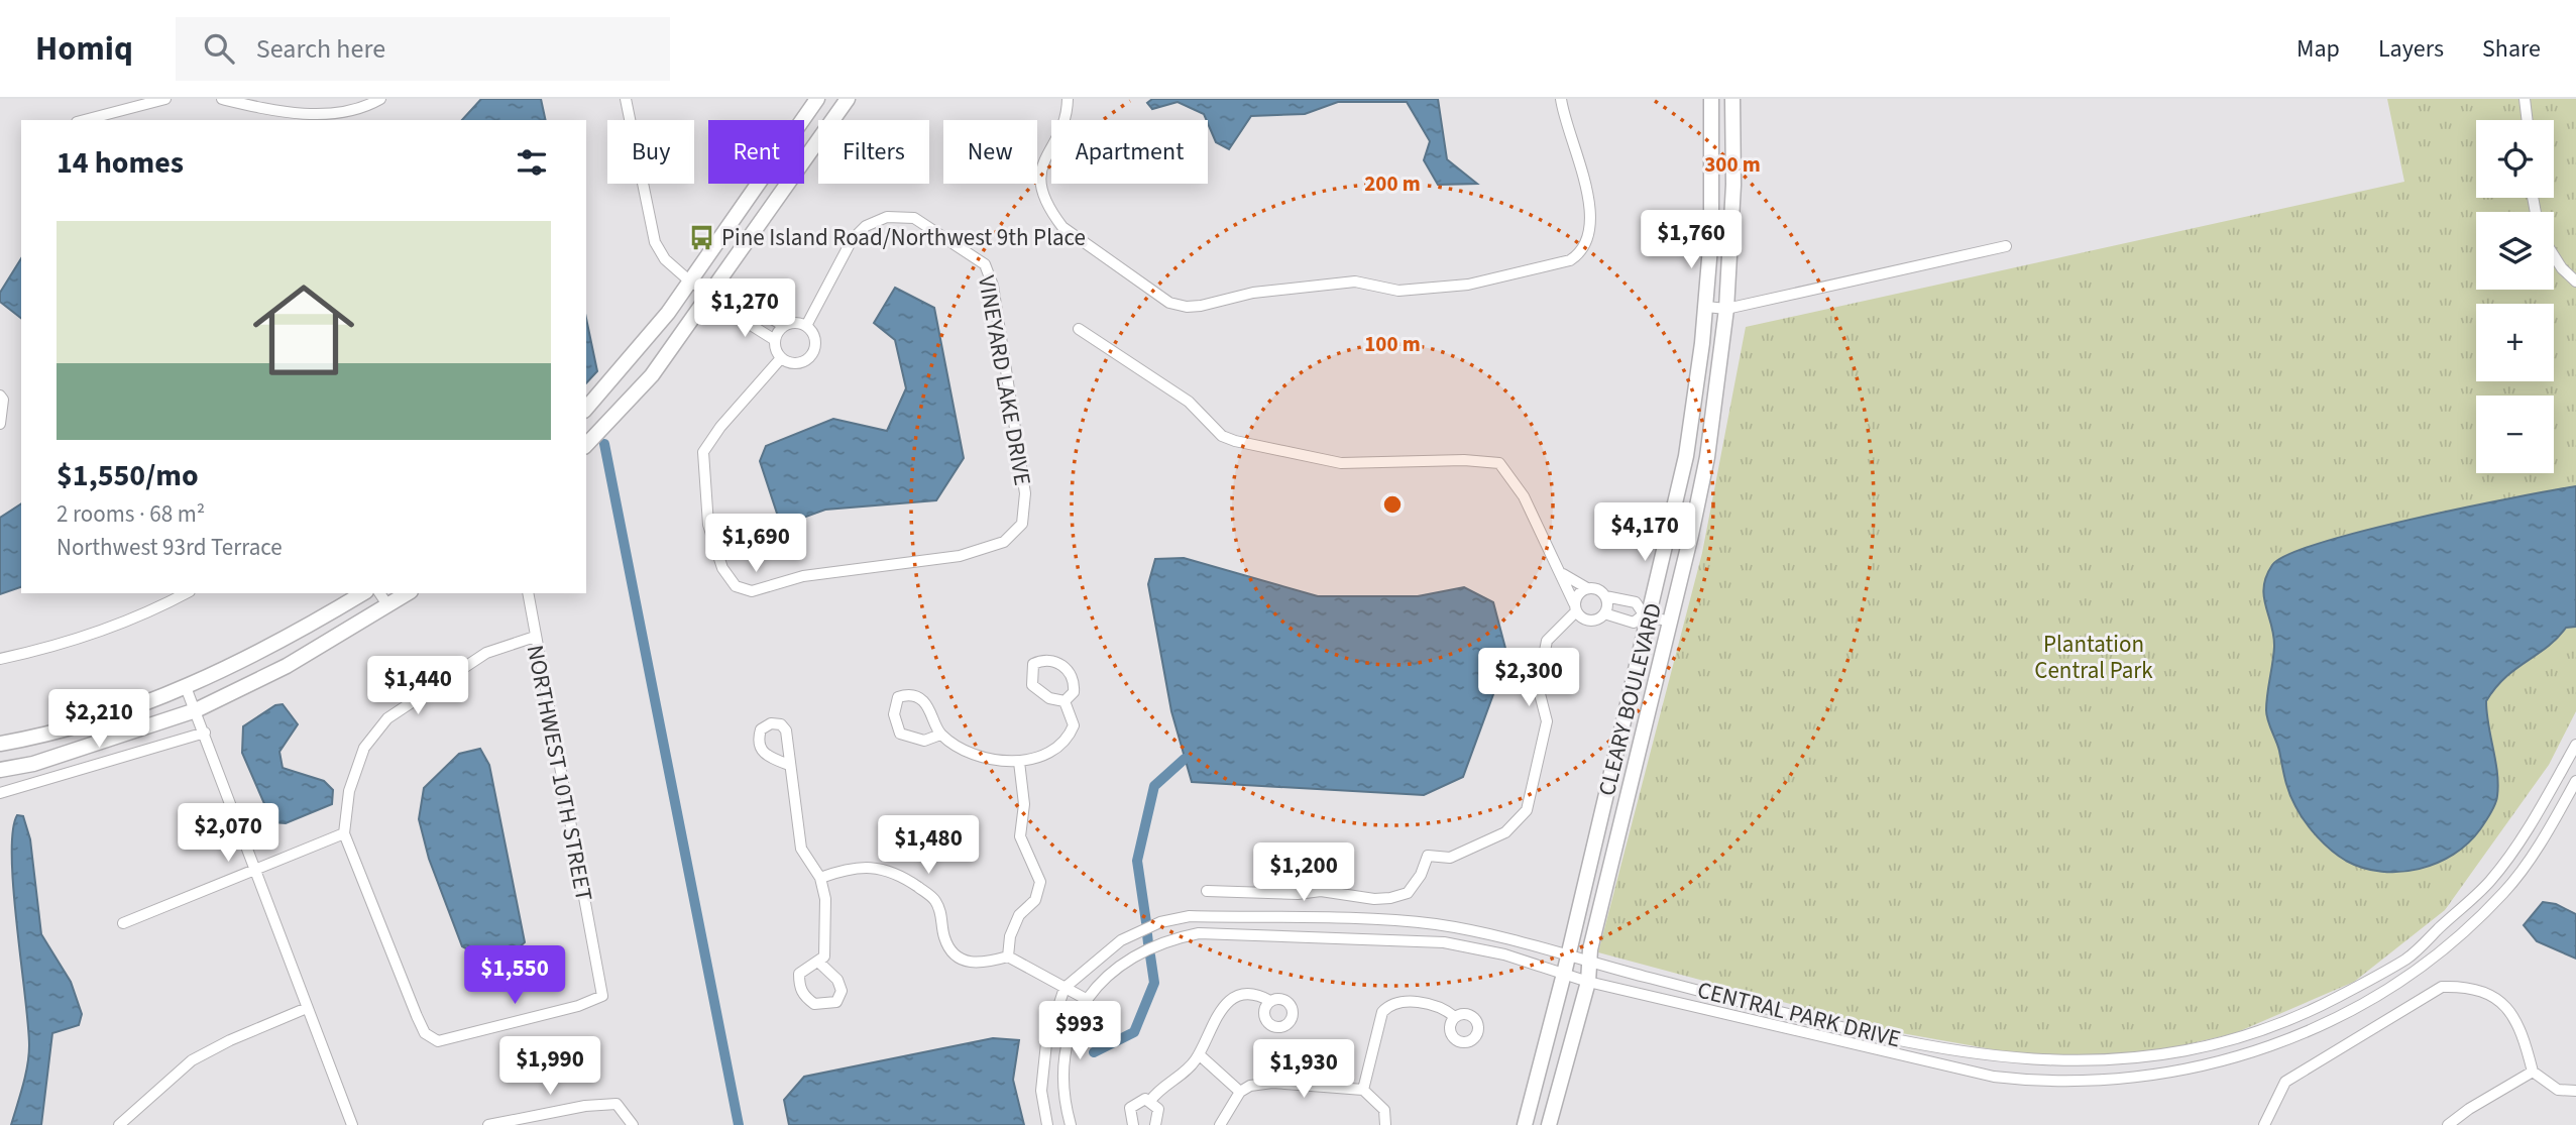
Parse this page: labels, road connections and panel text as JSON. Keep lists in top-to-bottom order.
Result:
{
  "streets": {
    "street": [
      "VINEYARD LAKE DRIVE",
      "CLEARY BOULEVARD",
      "NORTHWEST 10TH STREET",
      "CENTRAL PARK DRIVE"
    ]
  },
  "crossings": [
    ["CLEARY BOULEVARD", "CENTRAL PARK DRIVE"]
  ],
  "parks": ["Plantation Central Park"],
  "places": {
    "bus stop": ["Pine Island Road/Northwest 9th Place"]
  },
  "page": {
    "header": "Homiq",
    "search": "Search here",
    "nav": ["Map", "Layers", "Share"],
    "map_buttons": ["+", "−"],
    "chip": [
      "Buy",
      "Rent",
      "Filters",
      "New",
      "Apartment"
    ],
    "heading": "14 homes",
    "list": [
      {
        "name": "$1,550/mo",
        "note": "2 rooms · 68 m² · Northwest 93rd Terrace"
      }
    ],
    "price": [
      "$1,760",
      "$1,270",
      "$4,170",
      "$1,690",
      "$2,300",
      "$1,440",
      "$2,210",
      "$2,070",
      "$1,480",
      "$1,200",
      "$1,550",
      "$993",
      "$1,990",
      "$1,930"
    ]
  },
  "rings": ["300 m", "200 m", "100 m"]
}
